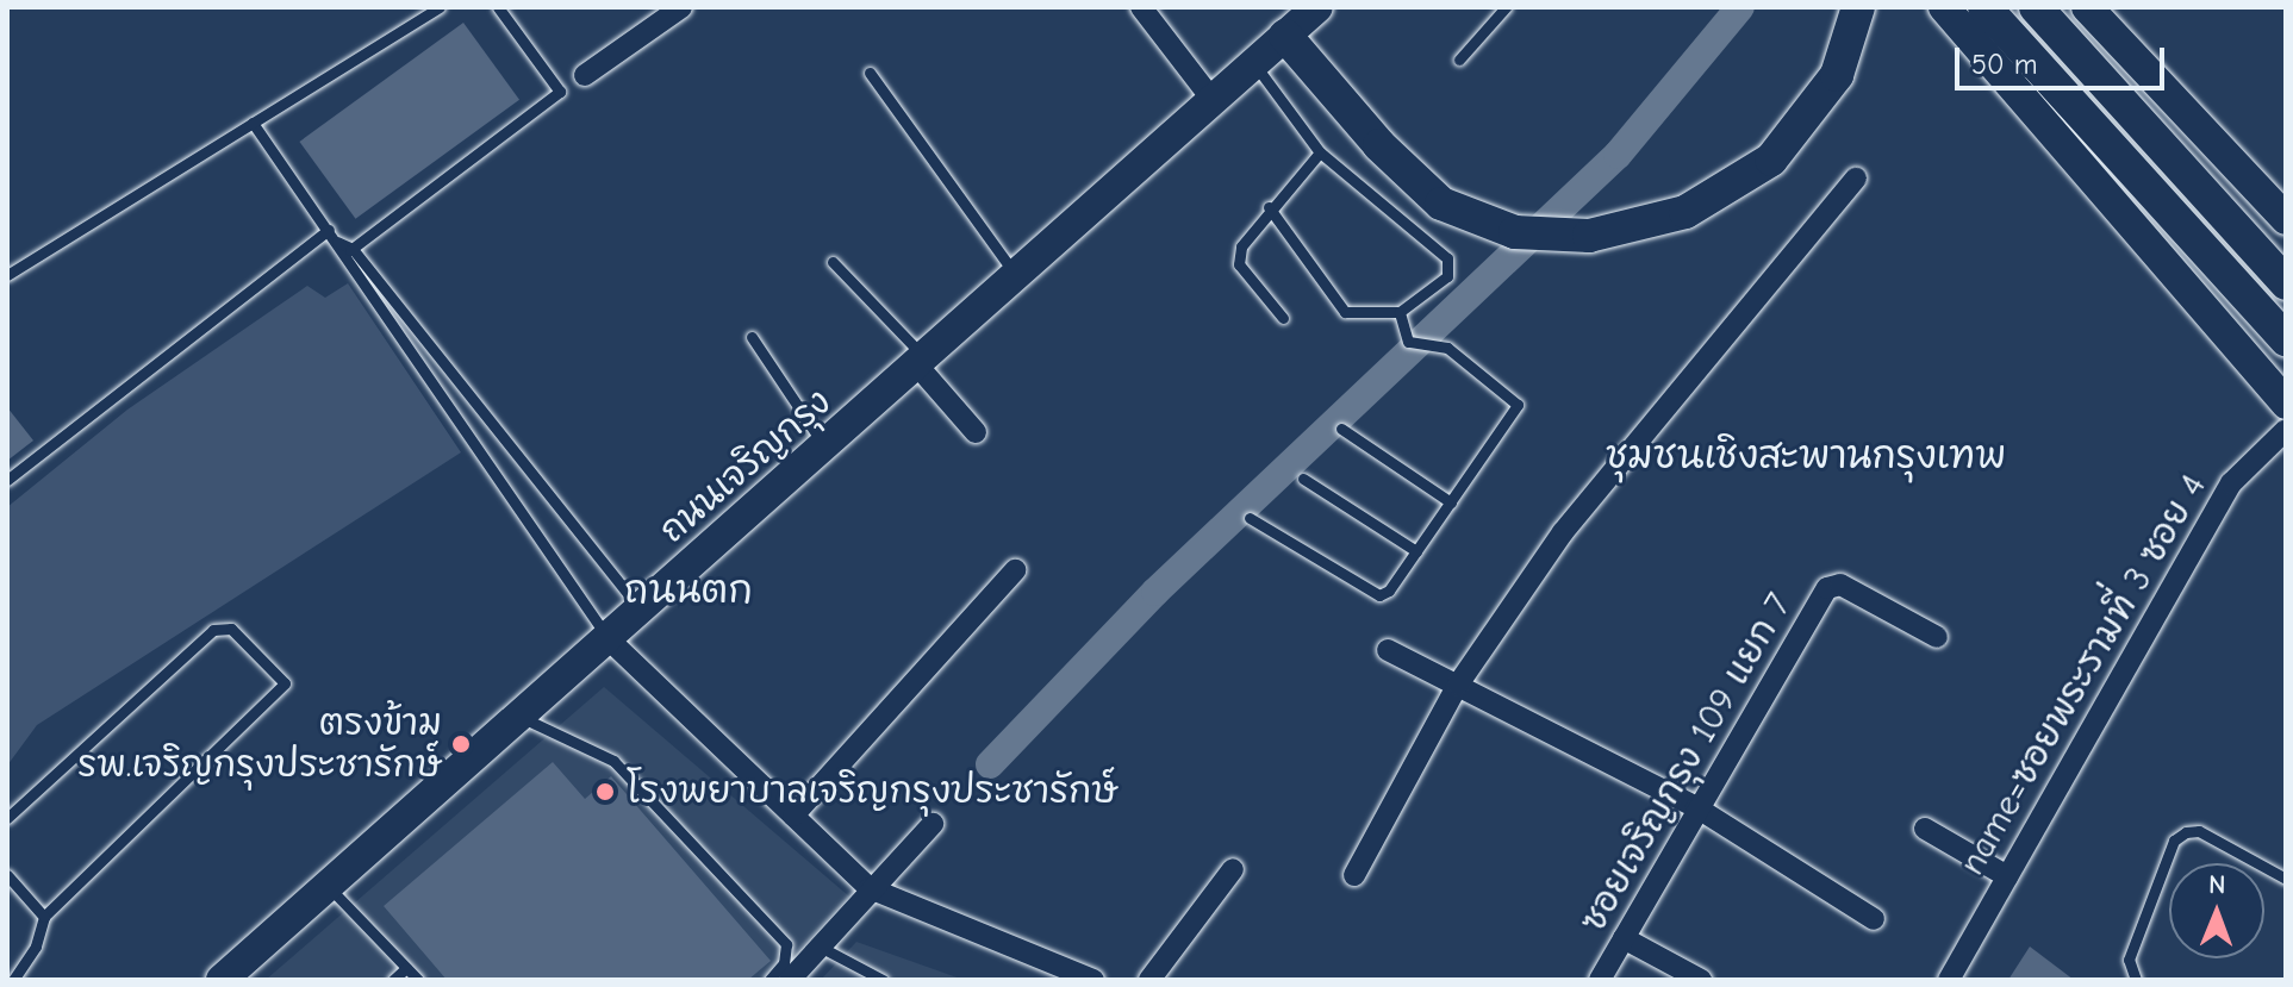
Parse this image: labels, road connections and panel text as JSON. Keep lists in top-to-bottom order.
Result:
{
  "streets": {
    "street": ["ถนนเจริญกรุง", "name=ซอยพระรามที่ 3 ซอย 4", "ซอยเจริญกรุง 109 แยก 7"]
  },
  "districts": ["ชุมชนเชิงสะพานกรุงเทพ", "ถนนตก"],
  "places": ["ตรงข้าม รพ.เจริญกรุงประชารักษ์", "โรงพยาบาลเจริญกรุงประชารักษ์"],
  "scale_bar": "50 m",
  "north": "top"
}
